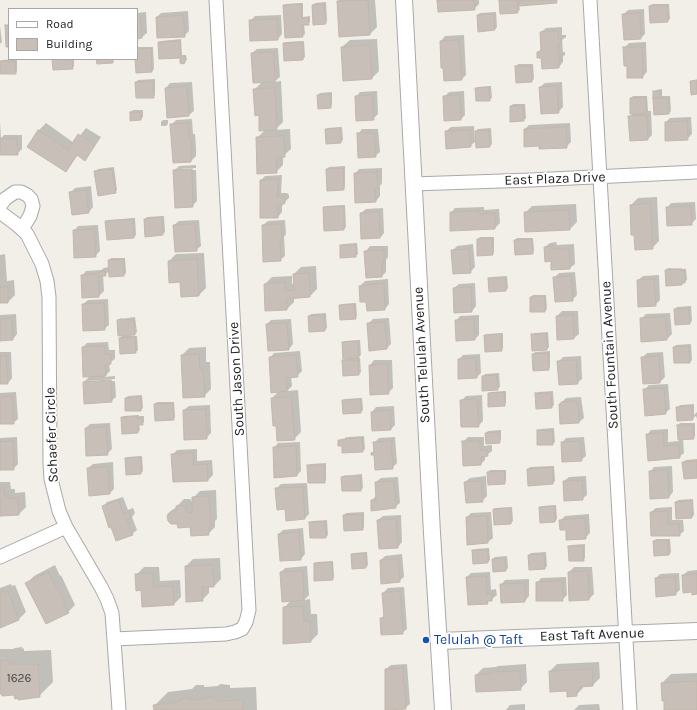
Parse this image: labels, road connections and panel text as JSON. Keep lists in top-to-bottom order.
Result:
{
  "streets": {
    "street": [
      "East Plaza Drive",
      "South Telulah Avenue",
      "South Fountain Avenue",
      "South Jason Drive",
      "Schaefer Circle",
      "East Taft Avenue"
    ]
  },
  "crossings": [
    ["East Plaza Drive", "South Telulah Avenue"],
    ["East Plaza Drive", "South Fountain Avenue"],
    ["South Telulah Avenue", "East Taft Avenue"],
    ["South Fountain Avenue", "East Taft Avenue"],
    ["South Jason Drive", "Schaefer Circle"]
  ],
  "places": ["Telulah @ Taft"],
  "house_numbers": ["1626"],
  "legend": ["Road", "Building"]
}
